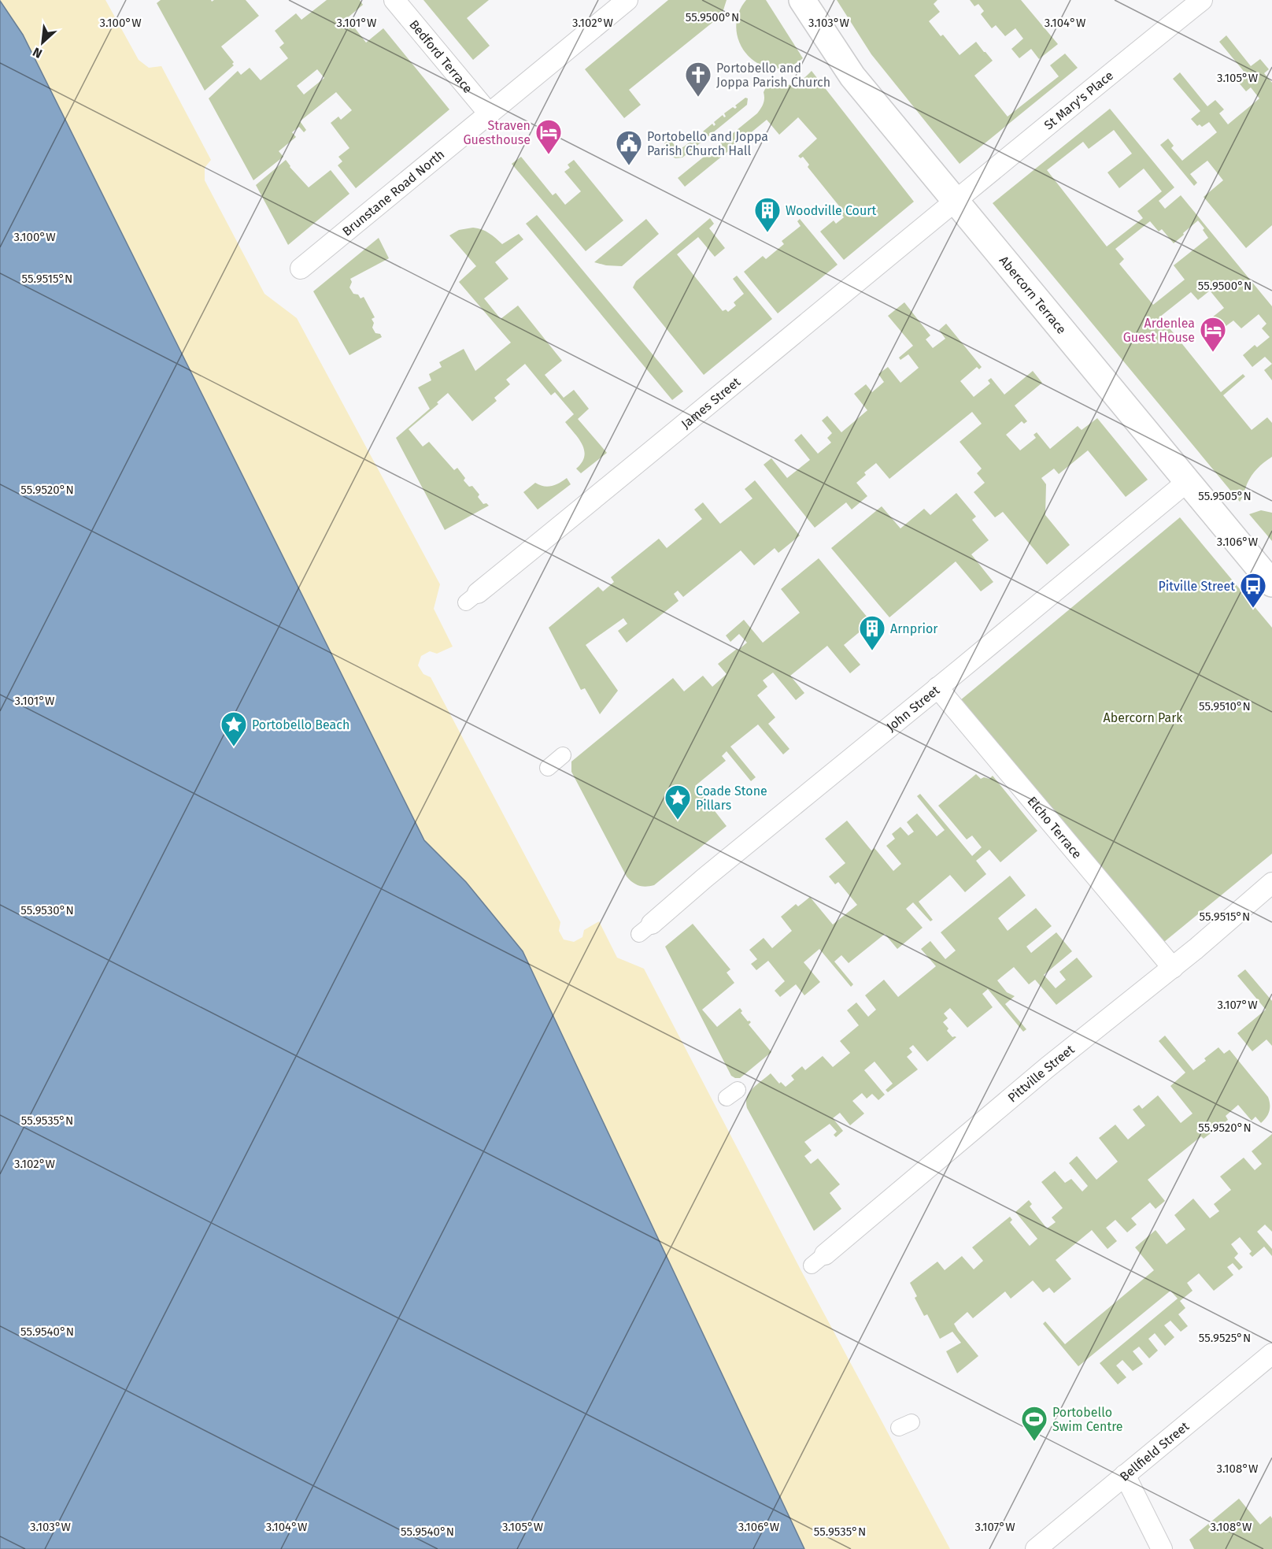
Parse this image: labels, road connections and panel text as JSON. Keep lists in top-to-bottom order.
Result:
{
  "streets": {
    "main road": ["Abercorn Terrace"],
    "street": [
      "Bedford Terrace",
      "St Mary's Place",
      "Brunstane Road North",
      "James Street",
      "John Street",
      "Elcho Terrace",
      "Pittville Street",
      "Bellfield Street"
    ]
  },
  "crossings": [
    ["Bedford Terrace", "Brunstane Road North"],
    ["St Mary's Place", "Abercorn Terrace"],
    ["St Mary's Place", "James Street"],
    ["Abercorn Terrace", "James Street"],
    ["Abercorn Terrace", "John Street"],
    ["John Street", "Elcho Terrace"],
    ["Elcho Terrace", "Pittville Street"]
  ],
  "parks": ["Abercorn Park"],
  "places": {
    "church": ["Portobello and Joppa Parish Church"],
    "hotel": ["Straven Guesthouse", "Ardenlea Guest House"],
    "public building": ["Portobello and Joppa Parish Church Hall"],
    "building": ["Woodville Court", "Arnprior"],
    "bus stop": ["Pitville Street"],
    "place": ["Portobello Beach", "Coade Stone Pillars"],
    "sports": ["Portobello Swim Centre"]
  },
  "north": "bottom left",
  "coordinates": [
    "55.9500°N",
    "3.100°W",
    "3.101°W",
    "3.102°W",
    "3.103°W",
    "3.104°W",
    "3.105°W",
    "55.9515°N",
    "55.9520°N",
    "55.9505°N",
    "3.106°W",
    "55.9510°N",
    "55.9530°N",
    "3.107°W",
    "55.9535°N",
    "55.9540°N",
    "55.9525°N",
    "3.108°W"
  ]
}
